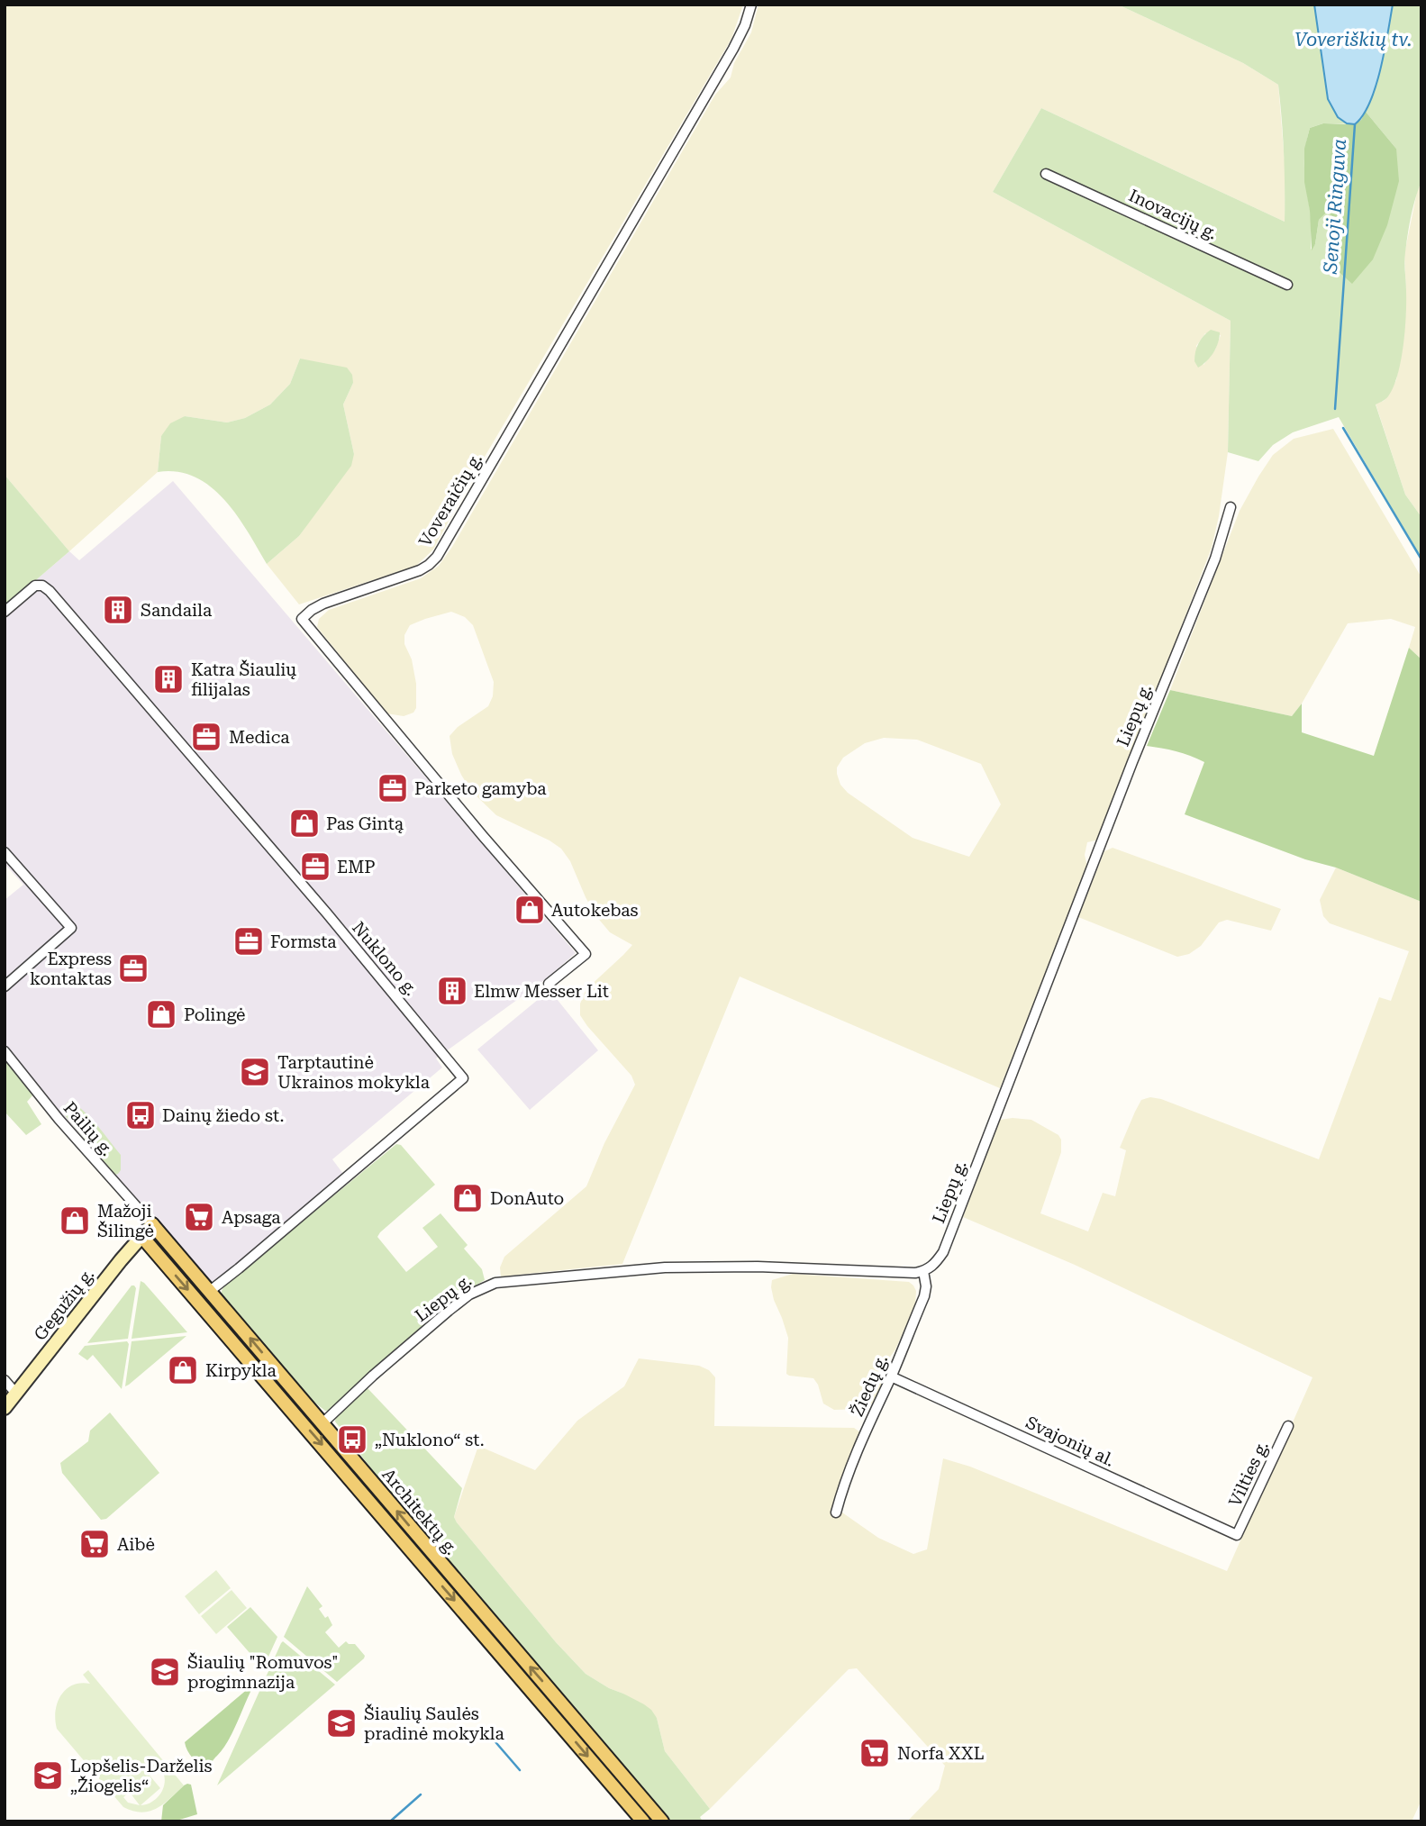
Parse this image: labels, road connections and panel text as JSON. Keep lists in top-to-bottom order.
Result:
{
  "streets": {
    "main road": ["Gegužių g.", "Architektų g."],
    "street": [
      "Inovacijų g.",
      "Voveraičių g.",
      "Liepų g.",
      "Nuklono g.",
      "Pailių g.",
      "Žiedų g.",
      "Svajonių al.",
      "Vilties g."
    ]
  },
  "crossings": [
    ["Liepų g.", "Žiedų g."],
    ["Liepų g.", "Architektų g."],
    ["Nuklono g.", "Architektų g."],
    ["Pailių g.", "Gegužių g."],
    ["Pailių g.", "Architektų g."],
    ["Gegužių g.", "Architektų g."],
    ["Žiedų g.", "Svajonių al."],
    ["Svajonių al.", "Vilties g."]
  ],
  "water": ["Voveriškių tv.", "Senoji Ringuva"],
  "places": {
    "building": ["Sandaila", "Katra Šiaulių filijalas", "Elmw Messer Lit"],
    "office": [
      "Medica",
      "Parketo gamyba",
      "EMP",
      "Formsta",
      "Express kontaktas"
    ],
    "shop": [
      "Pas Gintą",
      "Autokebas",
      "Polingė",
      "DonAuto",
      "Mažoji Šilingė",
      "Kirpykla"
    ],
    "school or university": [
      "Tarptautinė Ukrainos mokykla",
      "Šiaulių \"Romuvos\" progimnazija",
      "Šiaulių Saulės pradinė mokykla",
      "Lopšelis-Darželis „Žiogelis“"
    ],
    "bus stop": ["Dainų žiedo st.", "„Nuklono“ st."],
    "supermarket": ["Apsaga", "Aibė", "Norfa XXL"]
  }
}
